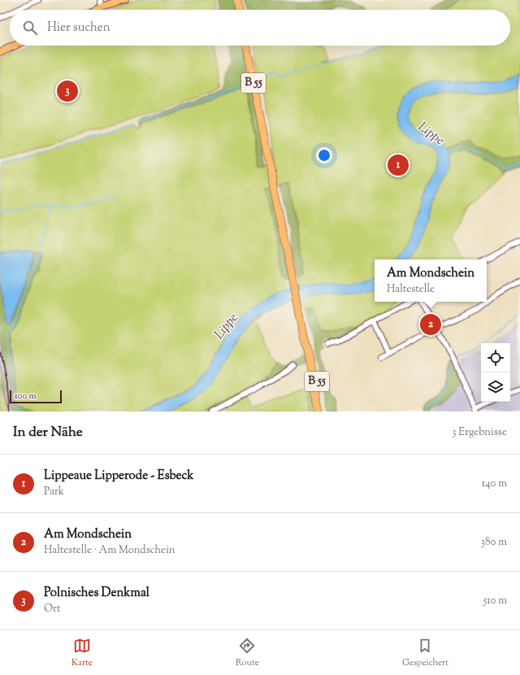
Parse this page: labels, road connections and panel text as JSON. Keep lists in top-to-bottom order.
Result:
{
  "streets": {
    "highway": ["B 55"]
  },
  "water": ["Lippe"],
  "scale_bar": "100 m",
  "page": {
    "search": "Hier suchen",
    "pins": ["3", "1", "2"],
    "popup": ["Am Mondschein", "Haltestelle"],
    "scale": "100 m",
    "heading": ["In der Nähe", "3 Ergebnisse"],
    "list": [
      {
        "mark": "1",
        "name": "Lippeaue Lipperode - Esbeck",
        "note": "Park",
        "value": "140 m"
      },
      {
        "mark": "2",
        "name": "Am Mondschein",
        "note": "Haltestelle · Am Mondschein",
        "value": "380 m"
      },
      {
        "mark": "3",
        "name": "Polnisches Denkmal",
        "note": "Ort",
        "value": "510 m"
      }
    ],
    "nav": ["Karte", "Route", "Gespeichert"]
  }
}
